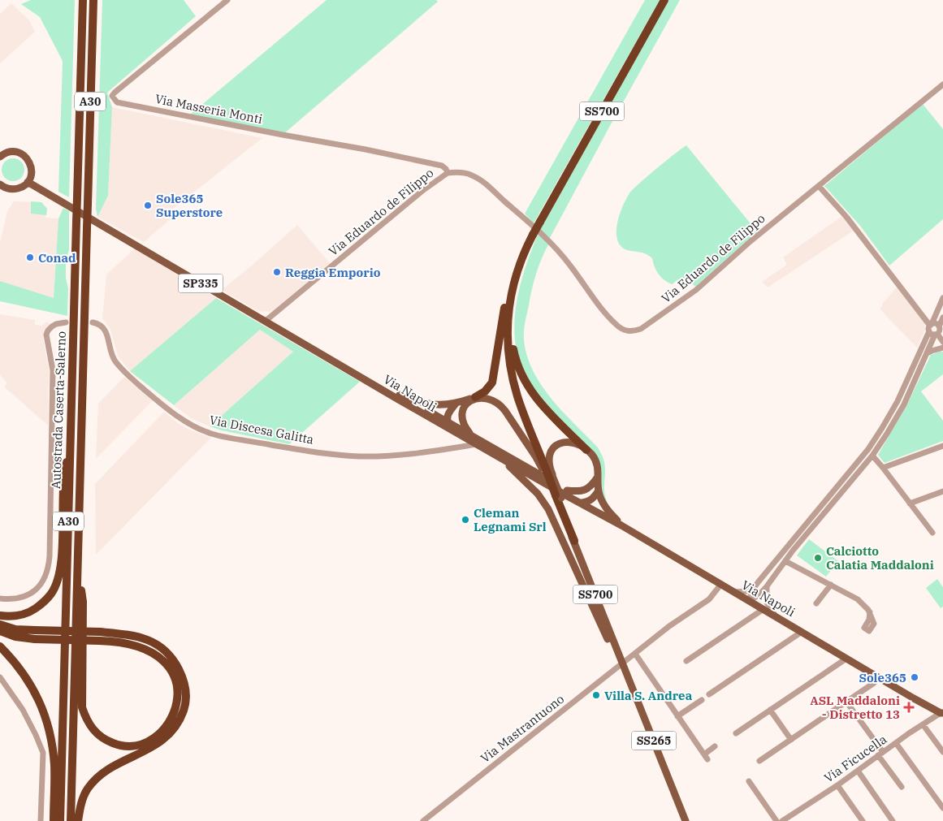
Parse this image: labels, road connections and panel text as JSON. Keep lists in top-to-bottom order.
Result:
{
  "streets": {
    "highway": ["A30", "SS700", "Autostrada Caserta-Salerno"],
    "main road": ["SP335", "Via Napoli", "SS265"],
    "street": [
      "Via Masseria Monti",
      "Via Eduardo de Filippo",
      "Via Discesa Galitta",
      "Via Mastrantuono",
      "Via Ficucella"
    ]
  },
  "crossings": [
    ["Via Masseria Monti", "Via Eduardo de Filippo"],
    ["SS700", "Via Mastrantuono"],
    ["SS700", "SS265"],
    ["Via Eduardo de Filippo", "SP335"],
    ["SP335", "Via Napoli"],
    ["Via Napoli", "Via Discesa Galitta"],
    ["Via Napoli", "Via Mastrantuono"],
    ["Via Napoli", "Via Ficucella"],
    ["Via Mastrantuono", "SS265"]
  ],
  "places": {
    "other": [
      "Sole365 Superstore",
      "Conad",
      "Reggia Emporio",
      "Cleman Legnami Srl",
      "Calciotto Calatia Maddaloni",
      "Sole365",
      "Villa S. Andrea"
    ],
    "health": ["ASL Maddaloni - Distretto 13"]
  }
}
